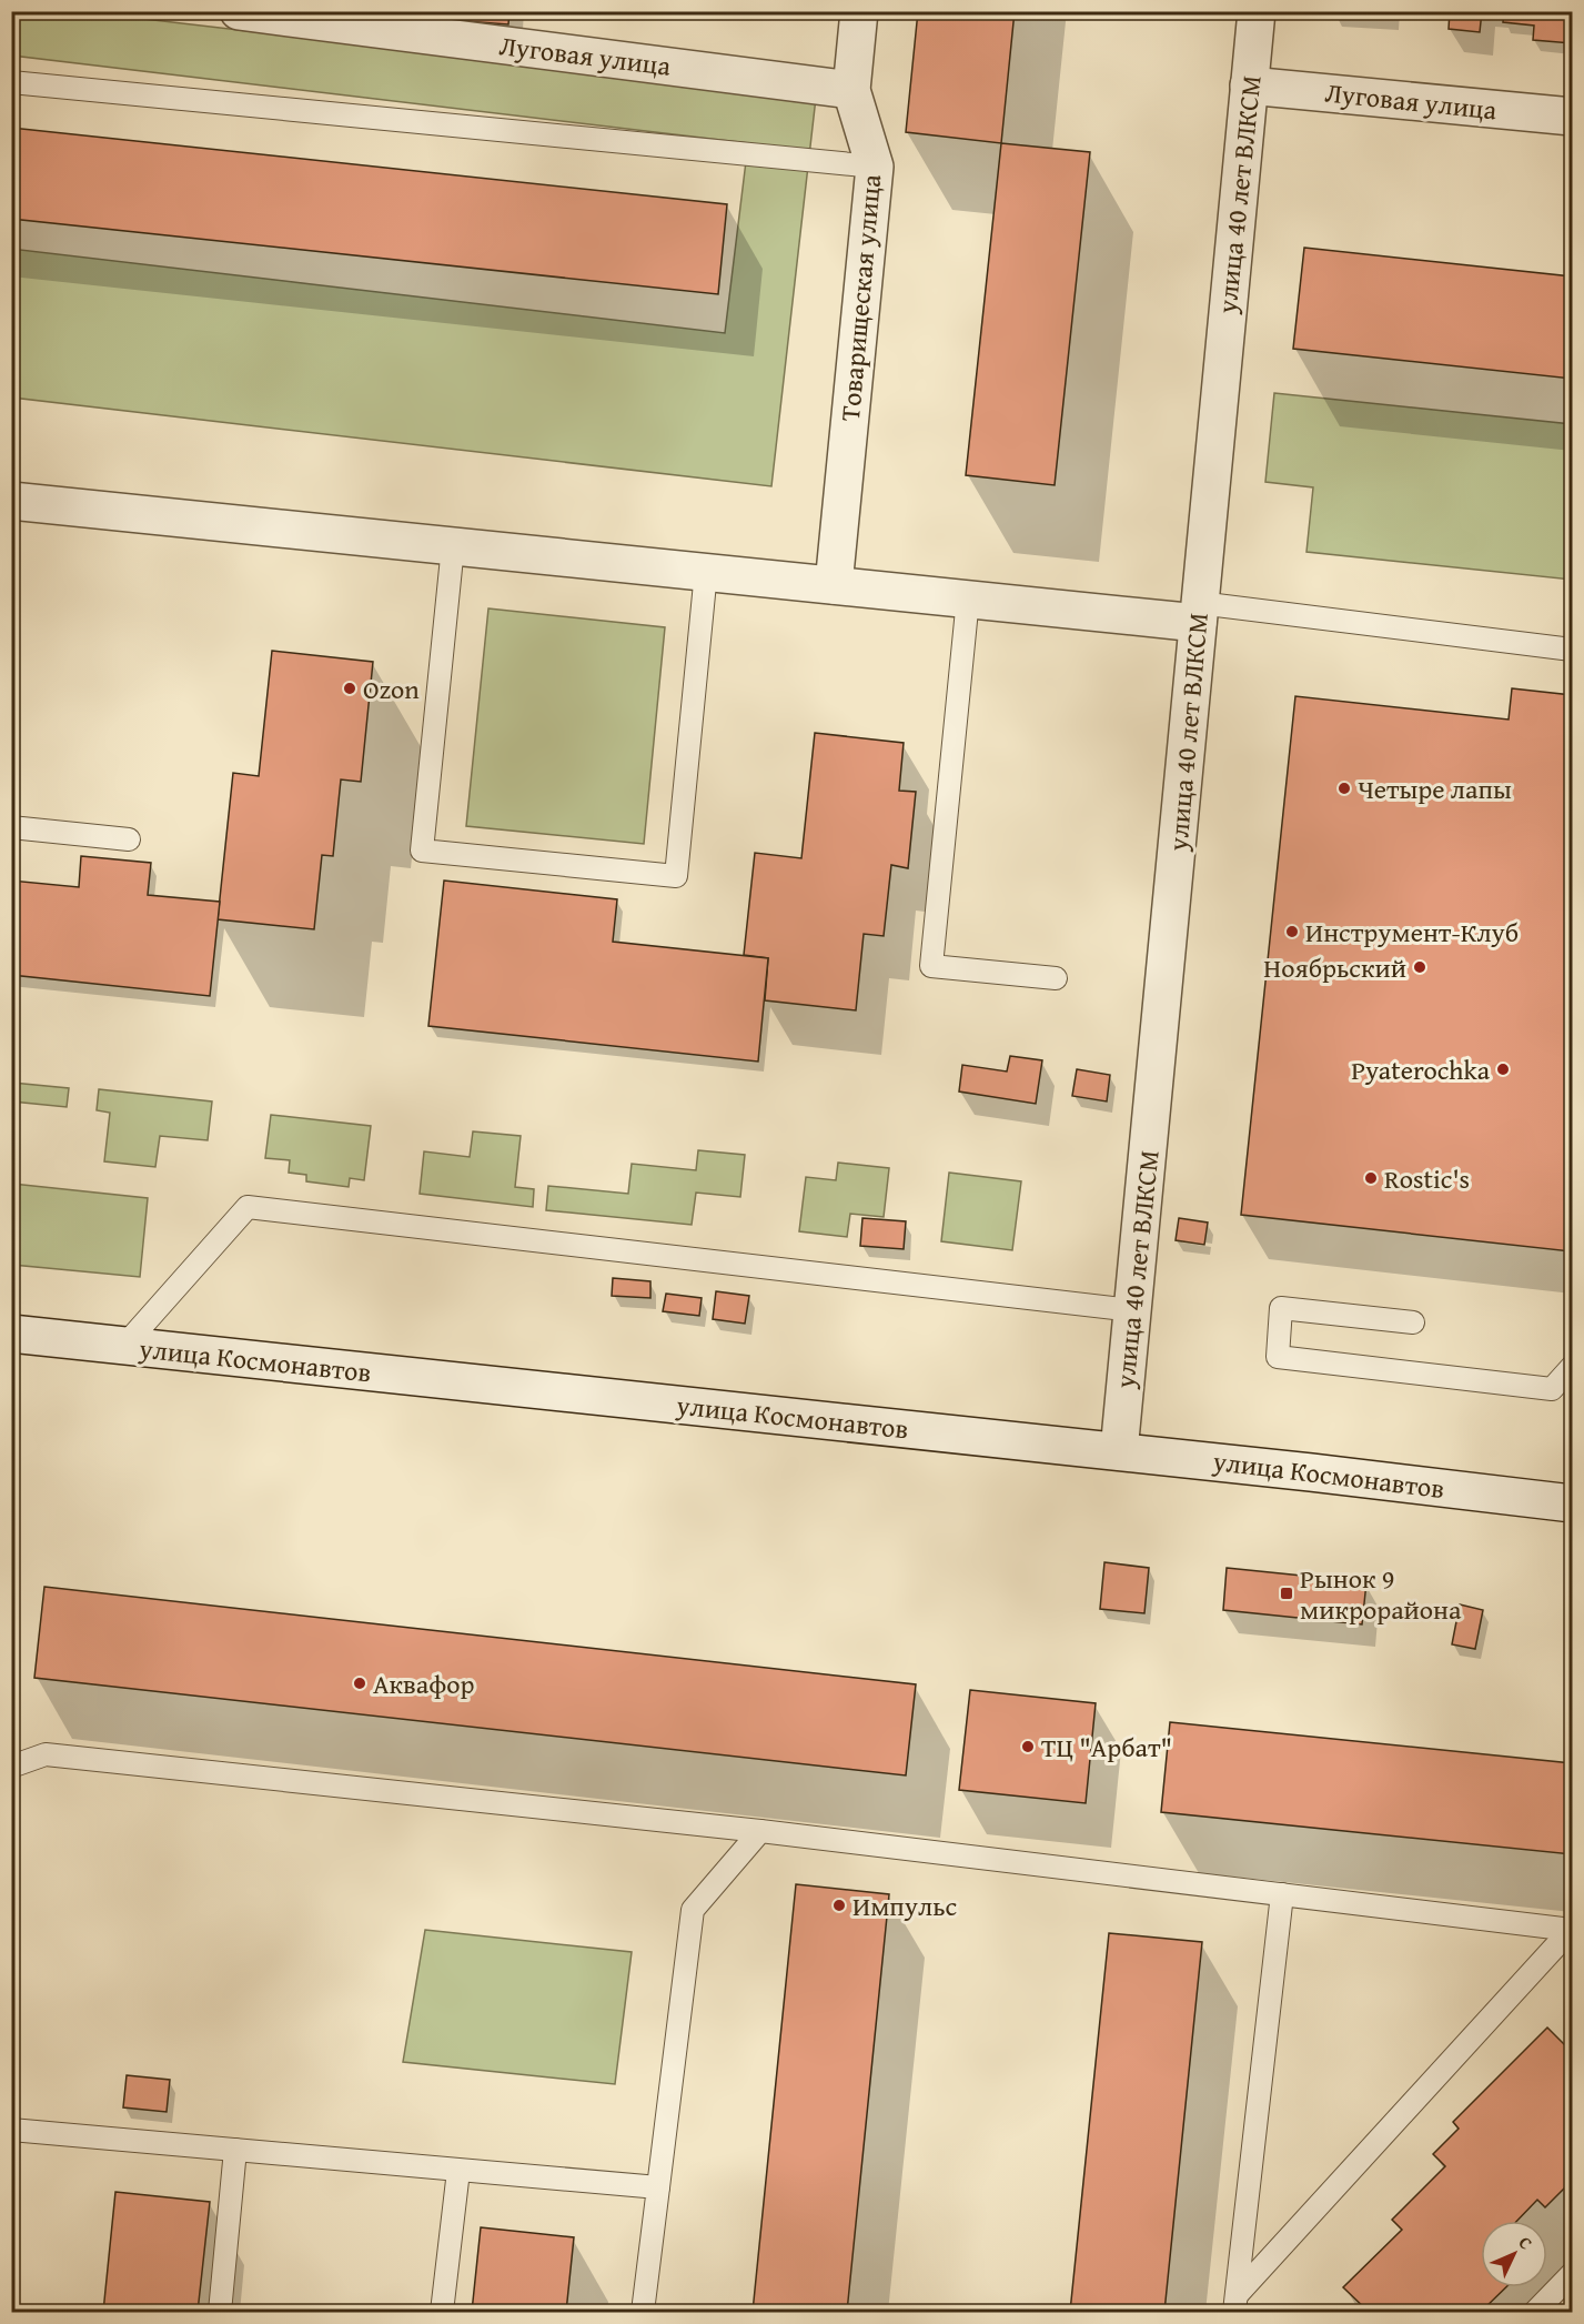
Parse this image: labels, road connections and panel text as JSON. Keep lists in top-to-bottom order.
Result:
{
  "streets": {
    "street": [
      "Луговая улица",
      "улица 40 лет ВЛКСМ",
      "Товарищеская улица",
      "улица Космонавтов"
    ]
  },
  "crossings": [
    ["Луговая улица", "улица 40 лет ВЛКСМ"],
    ["Луговая улица", "Товарищеская улица"],
    ["улица 40 лет ВЛКСМ", "улица Космонавтов"]
  ],
  "places": {
    "other": [
      "Ozon",
      "Четыре лапы",
      "Инструмент-Клуб",
      "Ноябрьский",
      "Pyaterochka",
      "Rostic's",
      "Аквафор",
      "ТЦ \"Арбат\"",
      "Импульс"
    ],
    "transit": ["Рынок 9 микрорайона"]
  },
  "north": "top right"
}
